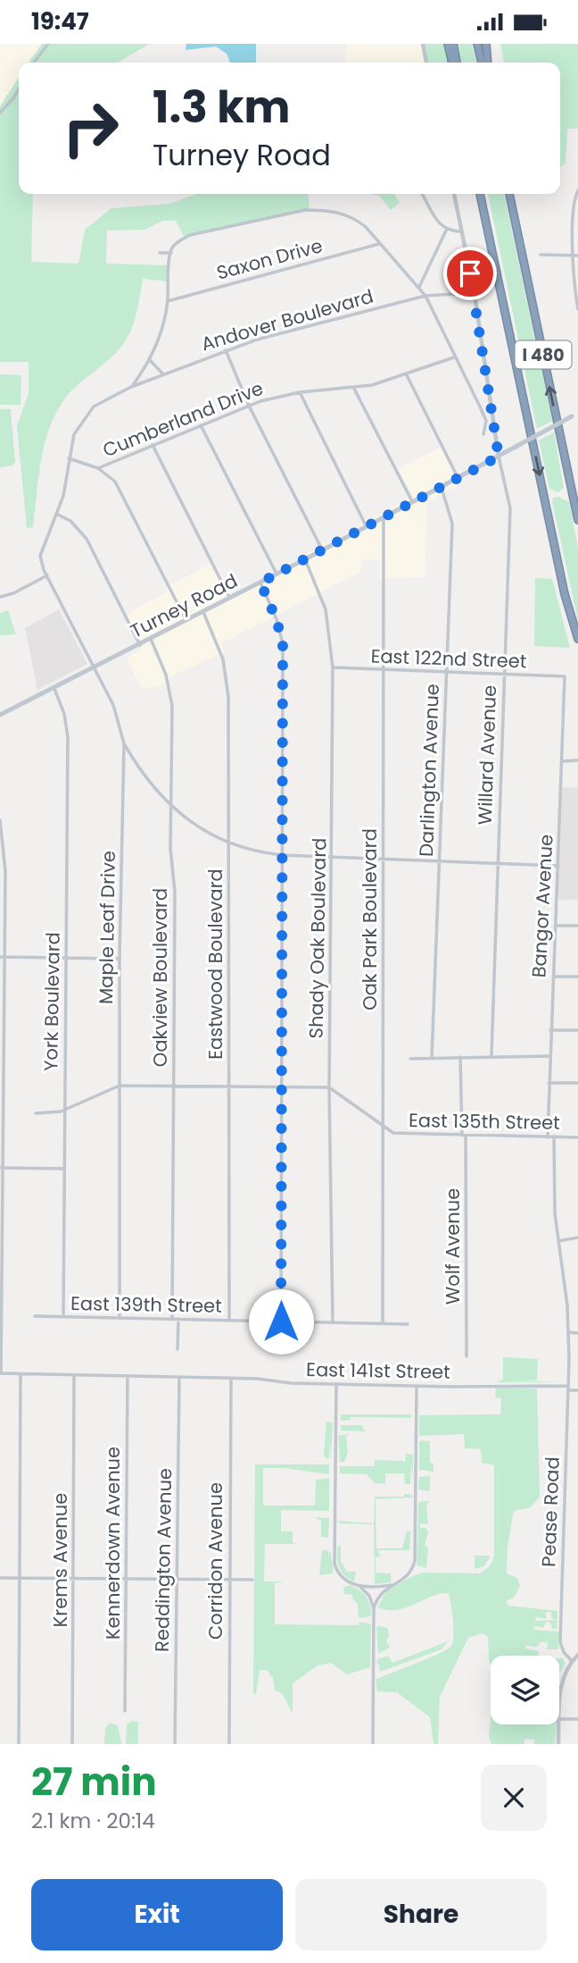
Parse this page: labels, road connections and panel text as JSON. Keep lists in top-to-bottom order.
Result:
{
  "streets": {
    "highway": ["I 480"],
    "main road": ["Turney Road"],
    "street": [
      "Saxon Drive",
      "Andover Boulevard",
      "Cumberland Drive",
      "East 122nd Street",
      "Willard Avenue",
      "Darlington Avenue",
      "Bangor Avenue",
      "Oak Park Boulevard",
      "Maple Leaf Drive",
      "Shady Oak Boulevard",
      "Eastwood Boulevard",
      "Oakview Boulevard",
      "York Boulevard",
      "East 135th Street",
      "Wolf Avenue",
      "East 139th Street",
      "East 141st Street",
      "Pease Road",
      "Kennerdown Avenue",
      "Krems Avenue",
      "Reddington Avenue",
      "Corridon Avenue"
    ]
  },
  "crossings": [
    ["Andover Boulevard", "Cumberland Drive"],
    ["Andover Boulevard", "Maple Leaf Drive"],
    ["Turney Road", "Willard Avenue"],
    ["Turney Road", "Darlington Avenue"],
    ["Turney Road", "Oak Park Boulevard"],
    ["Turney Road", "Maple Leaf Drive"],
    ["Turney Road", "Shady Oak Boulevard"],
    ["Turney Road", "Eastwood Boulevard"],
    ["Turney Road", "Oakview Boulevard"],
    ["Turney Road", "York Boulevard"],
    ["East 122nd Street", "Willard Avenue"],
    ["East 122nd Street", "Darlington Avenue"],
    ["East 122nd Street", "Bangor Avenue"],
    ["East 122nd Street", "Oak Park Boulevard"],
    ["East 122nd Street", "Shady Oak Boulevard"],
    ["Bangor Avenue", "East 135th Street"],
    ["Oak Park Boulevard", "East 135th Street"],
    ["Oak Park Boulevard", "East 139th Street"],
    ["Maple Leaf Drive", "East 139th Street"],
    ["Shady Oak Boulevard", "East 135th Street"],
    ["Shady Oak Boulevard", "East 139th Street"],
    ["Eastwood Boulevard", "East 139th Street"],
    ["Oakview Boulevard", "East 139th Street"],
    ["York Boulevard", "East 139th Street"],
    ["East 135th Street", "Wolf Avenue"],
    ["East 141st Street", "Pease Road"],
    ["East 141st Street", "Kennerdown Avenue"],
    ["East 141st Street", "Krems Avenue"],
    ["East 141st Street", "Reddington Avenue"],
    ["East 141st Street", "Corridon Avenue"]
  ],
  "page": {
    "status": "19:47",
    "turn": ["1.3 km", "Turney Road"],
    "heading": ["27 min", "2.1 km · 20:14"],
    "buttons": ["Exit", "Share"]
  }
}
